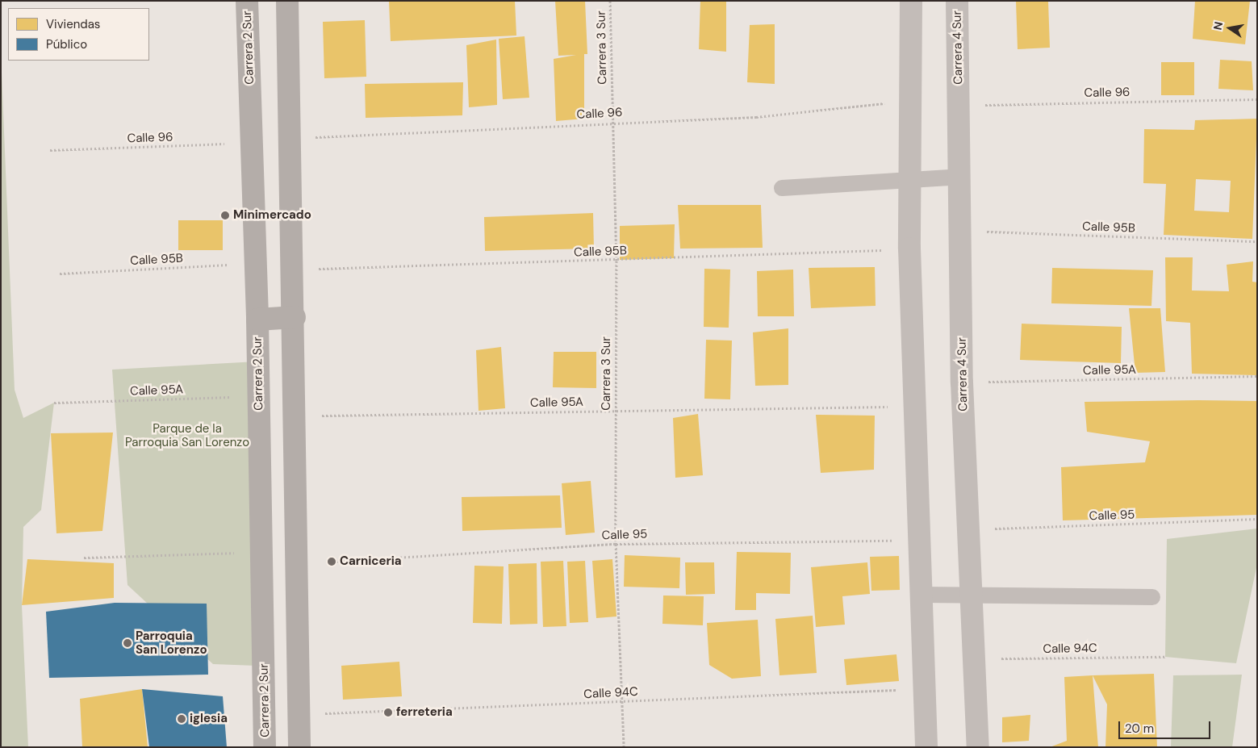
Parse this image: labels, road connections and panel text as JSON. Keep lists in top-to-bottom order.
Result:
{
  "streets": {
    "street": ["Carrera 2 Sur", "Carrera 4 Sur"],
    "path": [
      "Carrera 3 Sur",
      "Calle 96",
      "Calle 95B",
      "Calle 95A",
      "Calle 95",
      "Calle 94C"
    ]
  },
  "crossings": [
    ["Carrera 2 Sur", "Calle 96"],
    ["Carrera 2 Sur", "Calle 95B"],
    ["Carrera 2 Sur", "Calle 95A"],
    ["Carrera 3 Sur", "Calle 96"],
    ["Carrera 3 Sur", "Calle 95B"],
    ["Carrera 3 Sur", "Calle 95A"],
    ["Carrera 3 Sur", "Calle 95"],
    ["Carrera 3 Sur", "Calle 94C"],
    ["Carrera 4 Sur", "Calle 96"],
    ["Carrera 4 Sur", "Calle 95B"],
    ["Carrera 4 Sur", "Calle 95A"],
    ["Carrera 4 Sur", "Calle 95"],
    ["Carrera 4 Sur", "Calle 94C"]
  ],
  "parks": ["Parque de la Parroquia San Lorenzo"],
  "places": [
    "Minimercado",
    "Carniceria",
    "Parroquia San Lorenzo",
    "ferreteria",
    "iglesia"
  ],
  "legend": ["Viviendas", "Público"],
  "scale_bar": "20 m",
  "north": "left"
}
